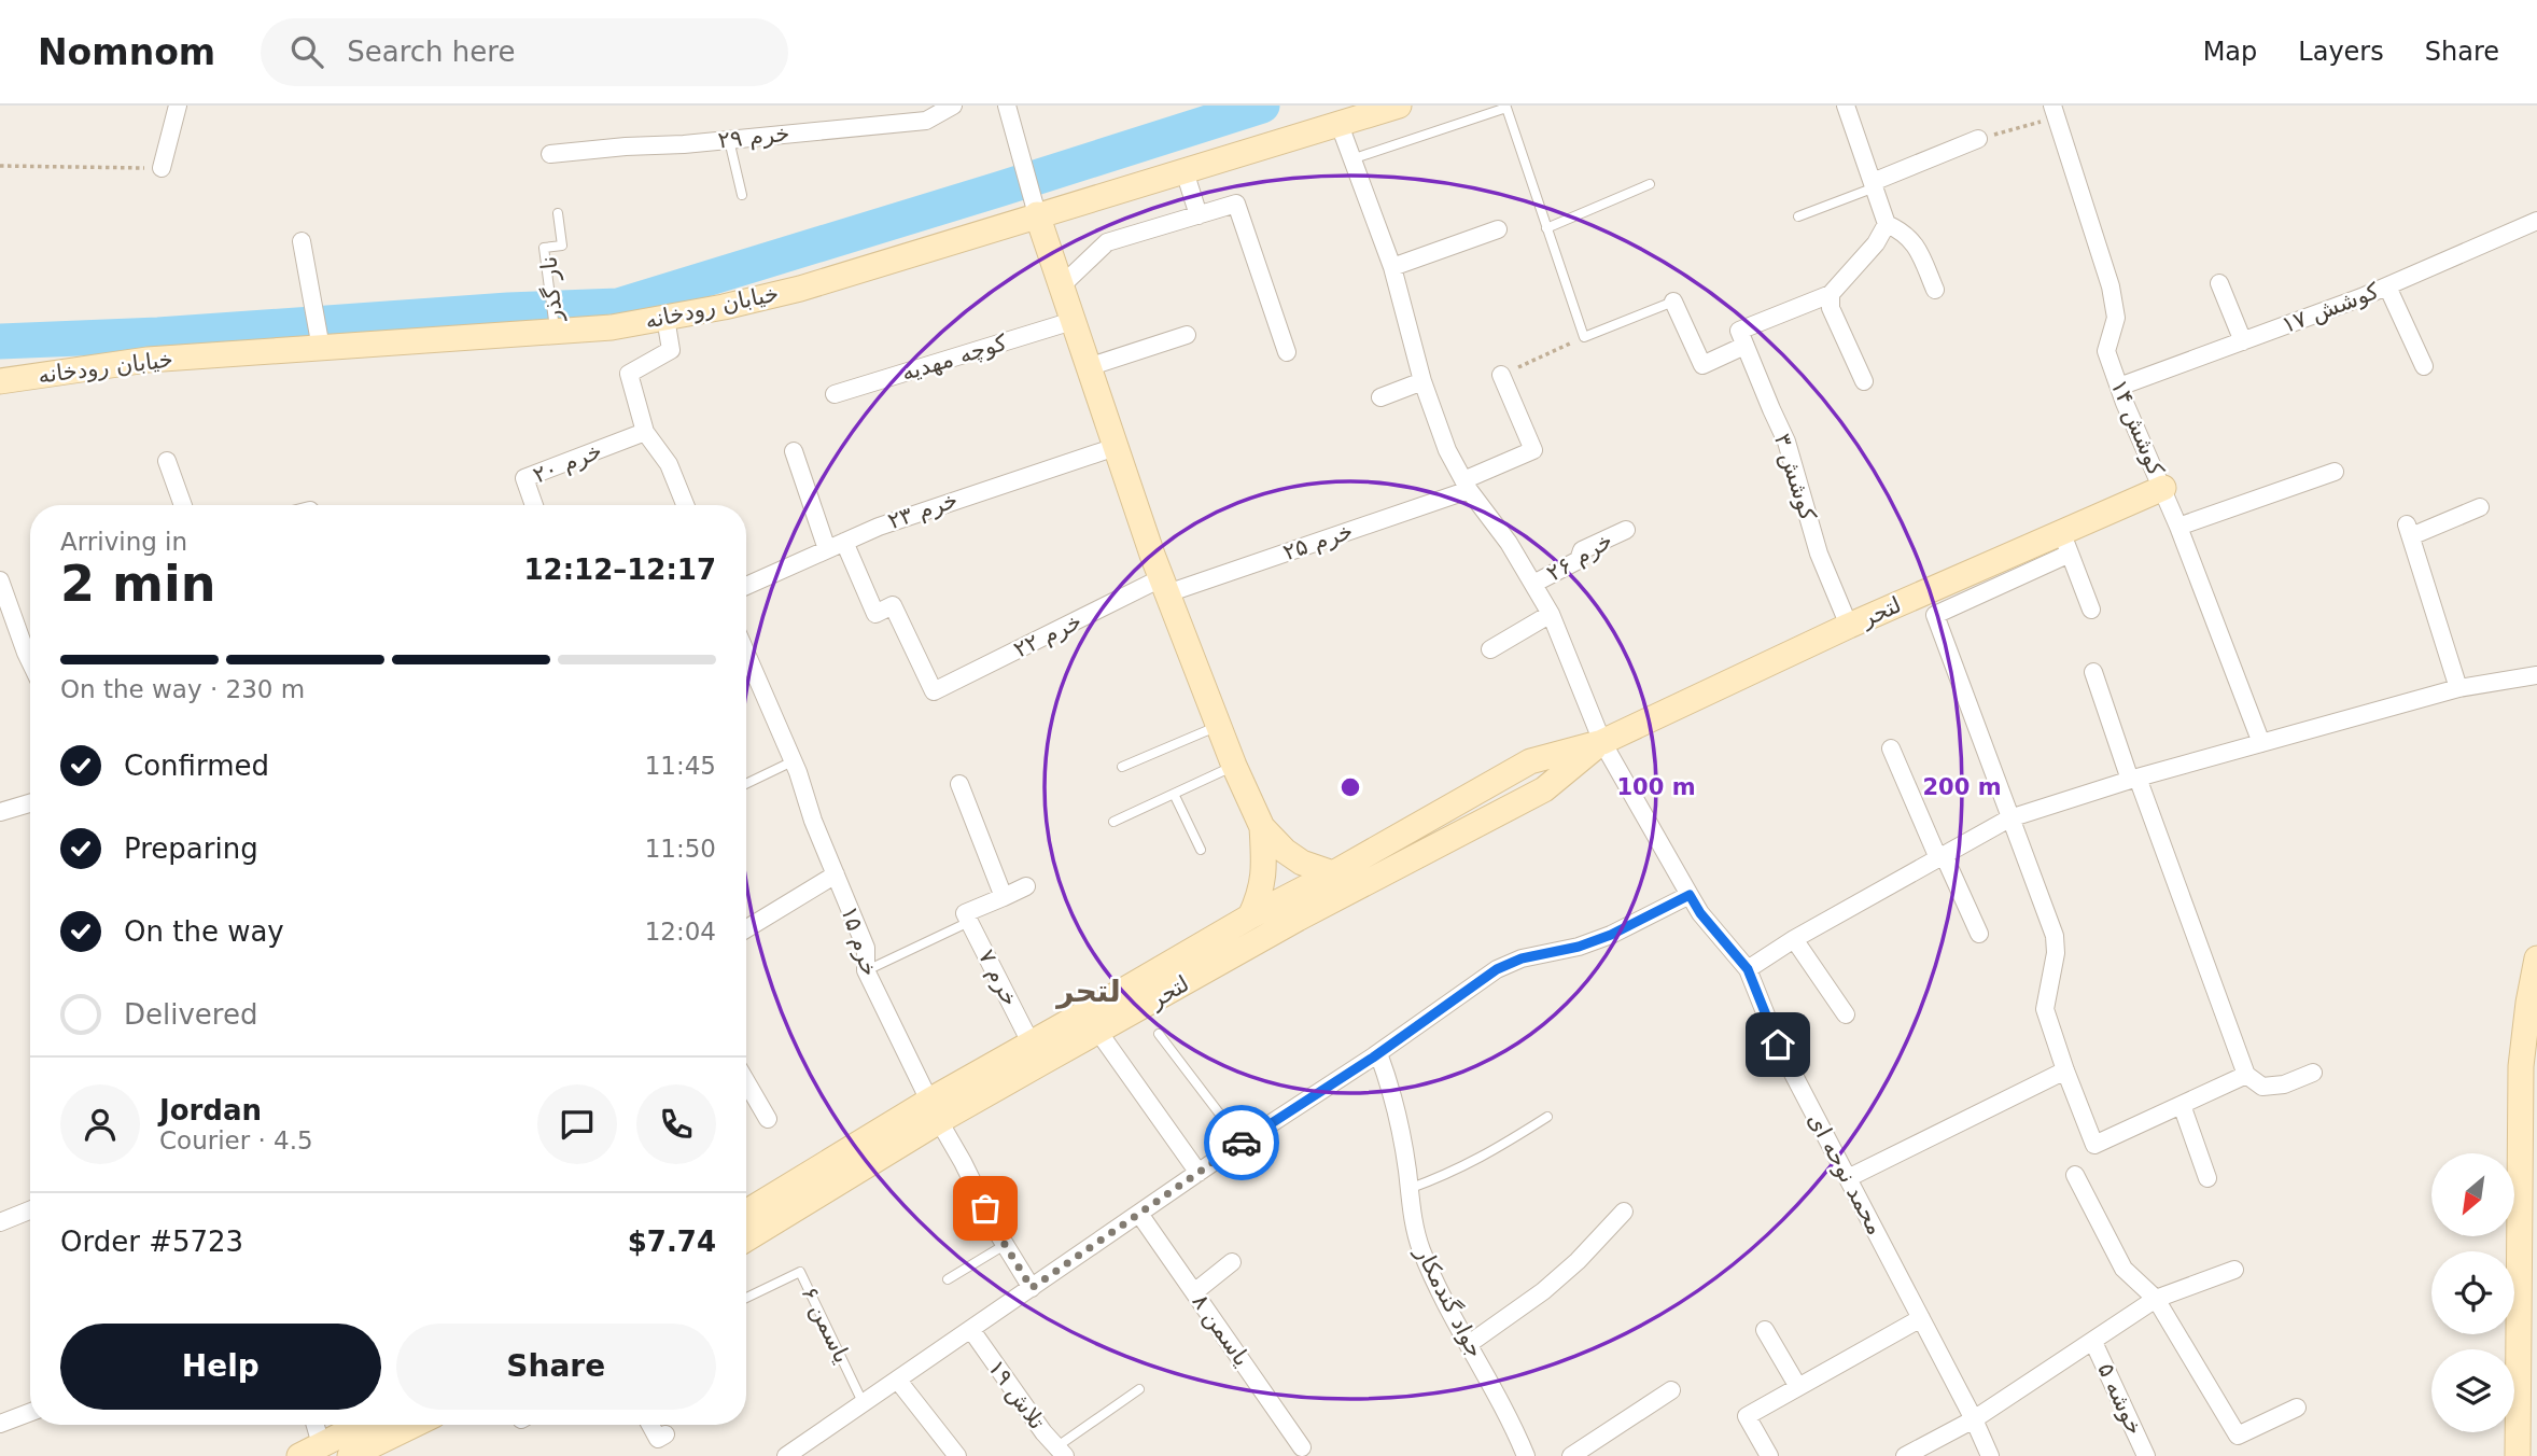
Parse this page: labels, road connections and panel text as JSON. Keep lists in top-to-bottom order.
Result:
{
  "streets": {
    "street": [
      "خرم ۲۹",
      "خیابان رودخانه",
      "کوشش ۱۷",
      "کوچه مهدیه",
      "کوشش ۱۴",
      "خرم ۲۰",
      "کوشش ۳",
      "خرم ۲۳",
      "خرم ۲۵",
      "خرم ۲۶",
      "لتحر",
      "خرم ۲۲",
      "خرم ۱۵",
      "خرم ۷",
      "محمد نوحه ای",
      "جواد گندمکار",
      "یاسمن ۸",
      "تلاش ۱۹",
      "خوشه ۵"
    ],
    "lane": ["نار گذر", "یاسمن ۶"]
  },
  "crossings": [
    ["نار گذر", "خیابان رودخانه"],
    ["خیابان رودخانه", "محمد نوحه ای"],
    ["کوشش ۱۷", "کوشش ۱۴"],
    ["کوشش ۱۴", "لتحر"],
    ["کوشش ۳", "لتحر"],
    ["خرم ۲۳", "خرم ۲۲"],
    ["خرم ۲۵", "خرم ۲۲"],
    ["خرم ۲۵", "محمد نوحه ای"],
    ["خرم ۲۶", "محمد نوحه ای"],
    ["لتحر", "خرم ۱۵"],
    ["لتحر", "خرم ۷"],
    ["لتحر", "محمد نوحه ای"]
  ],
  "districts": ["لتحر"],
  "north": "bottom left",
  "page": {
    "header": "Nomnom",
    "search": "Search here",
    "nav": ["Map", "Layers", "Share"],
    "heading": ["2 min", "Arriving in", "12:12–12:17"],
    "panel": [
      "Jordan",
      "Courier · 4.5",
      "Order #5723",
      "$7.74"
    ],
    "bar": "On the way · 230 m",
    "list": [
      ["Confirmed", "11:45"],
      ["Preparing", "11:50"],
      ["On the way", "12:04"],
      "Delivered"
    ],
    "buttons": ["Help", "Share"]
  },
  "rings": ["100 m", "200 m"]
}
